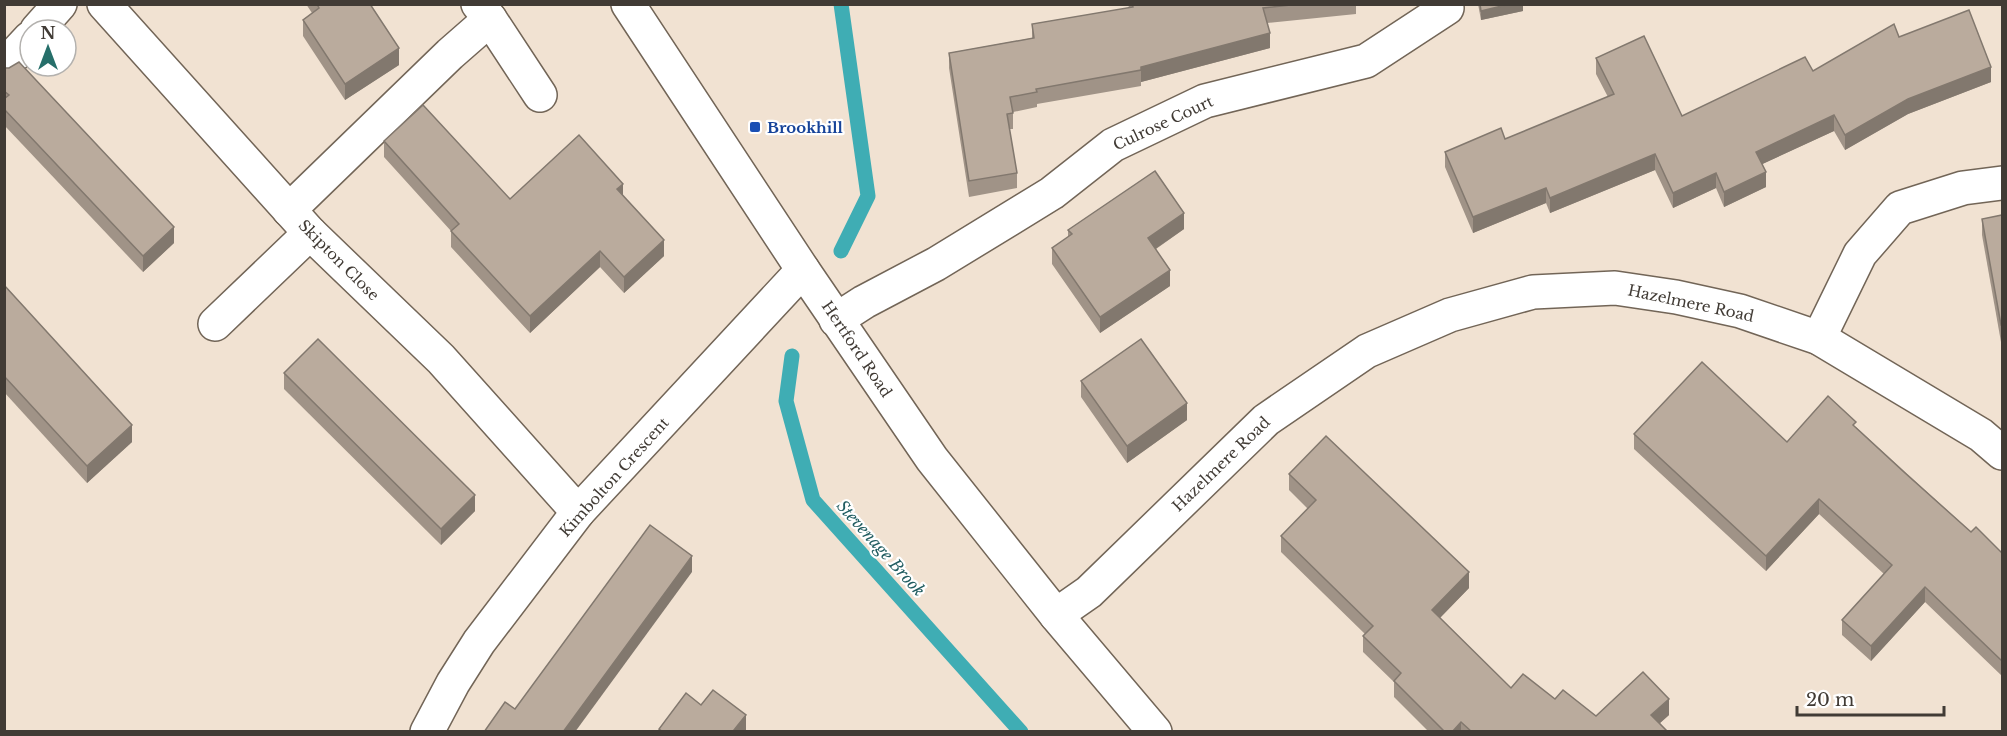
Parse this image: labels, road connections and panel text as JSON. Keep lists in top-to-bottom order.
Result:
{
  "streets": {
    "street": [
      "Culrose Court",
      "Skipton Close",
      "Hazelmere Road",
      "Hertford Road",
      "Kimbolton Crescent"
    ]
  },
  "crossings": [
    ["Culrose Court", "Hertford Road"],
    ["Skipton Close", "Kimbolton Crescent"],
    ["Hazelmere Road", "Hertford Road"],
    ["Hertford Road", "Kimbolton Crescent"]
  ],
  "water": ["Stevenage Brook"],
  "places": {
    "transit": ["Brookhill"]
  },
  "scale_bar": "20 m",
  "north": "top"
}
